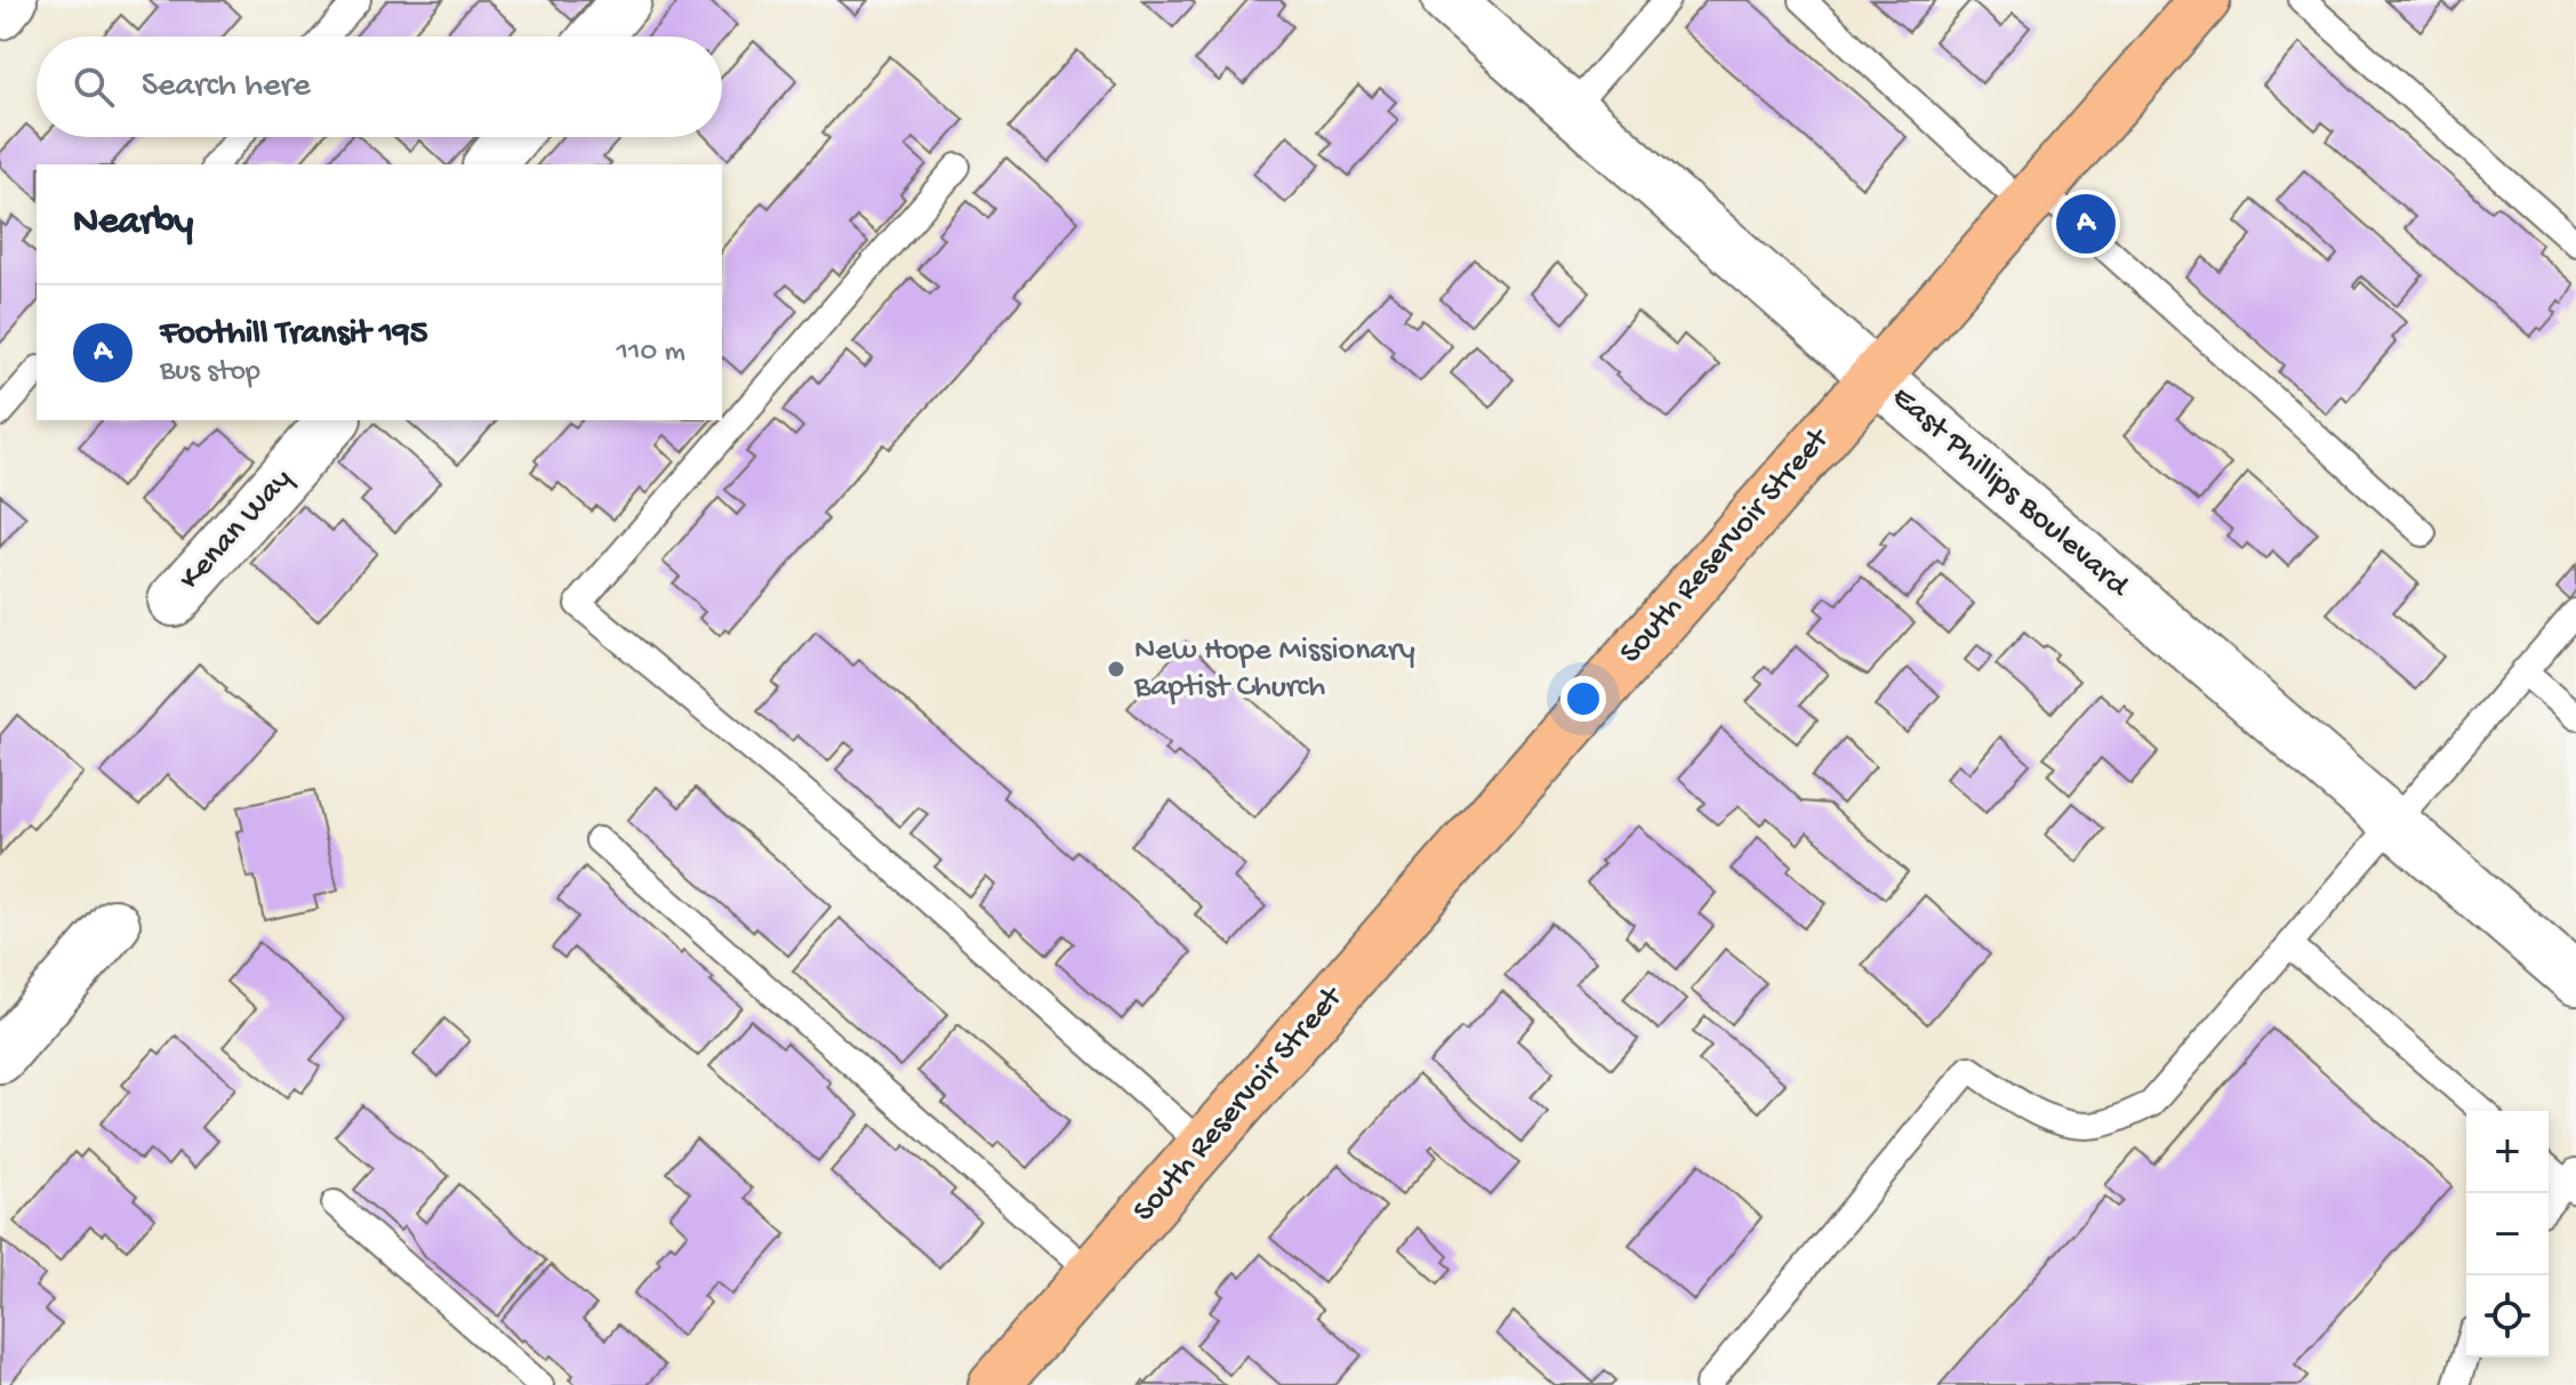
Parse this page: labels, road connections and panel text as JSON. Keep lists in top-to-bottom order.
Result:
{
  "streets": {
    "main road": ["South Reservoir Street"],
    "street": ["East Phillips Boulevard", "Kenan Way"]
  },
  "crossings": [
    ["East Phillips Boulevard", "South Reservoir Street"]
  ],
  "places": ["New Hope Missionary Baptist Church"],
  "page": {
    "search": "Search here",
    "heading": "Nearby",
    "pins": "A",
    "list": [
      {
        "mark": "A",
        "name": "Foothill Transit 195",
        "note": "Bus stop",
        "value": "110 m"
      }
    ],
    "map_buttons": ["+", "−"]
  }
}
